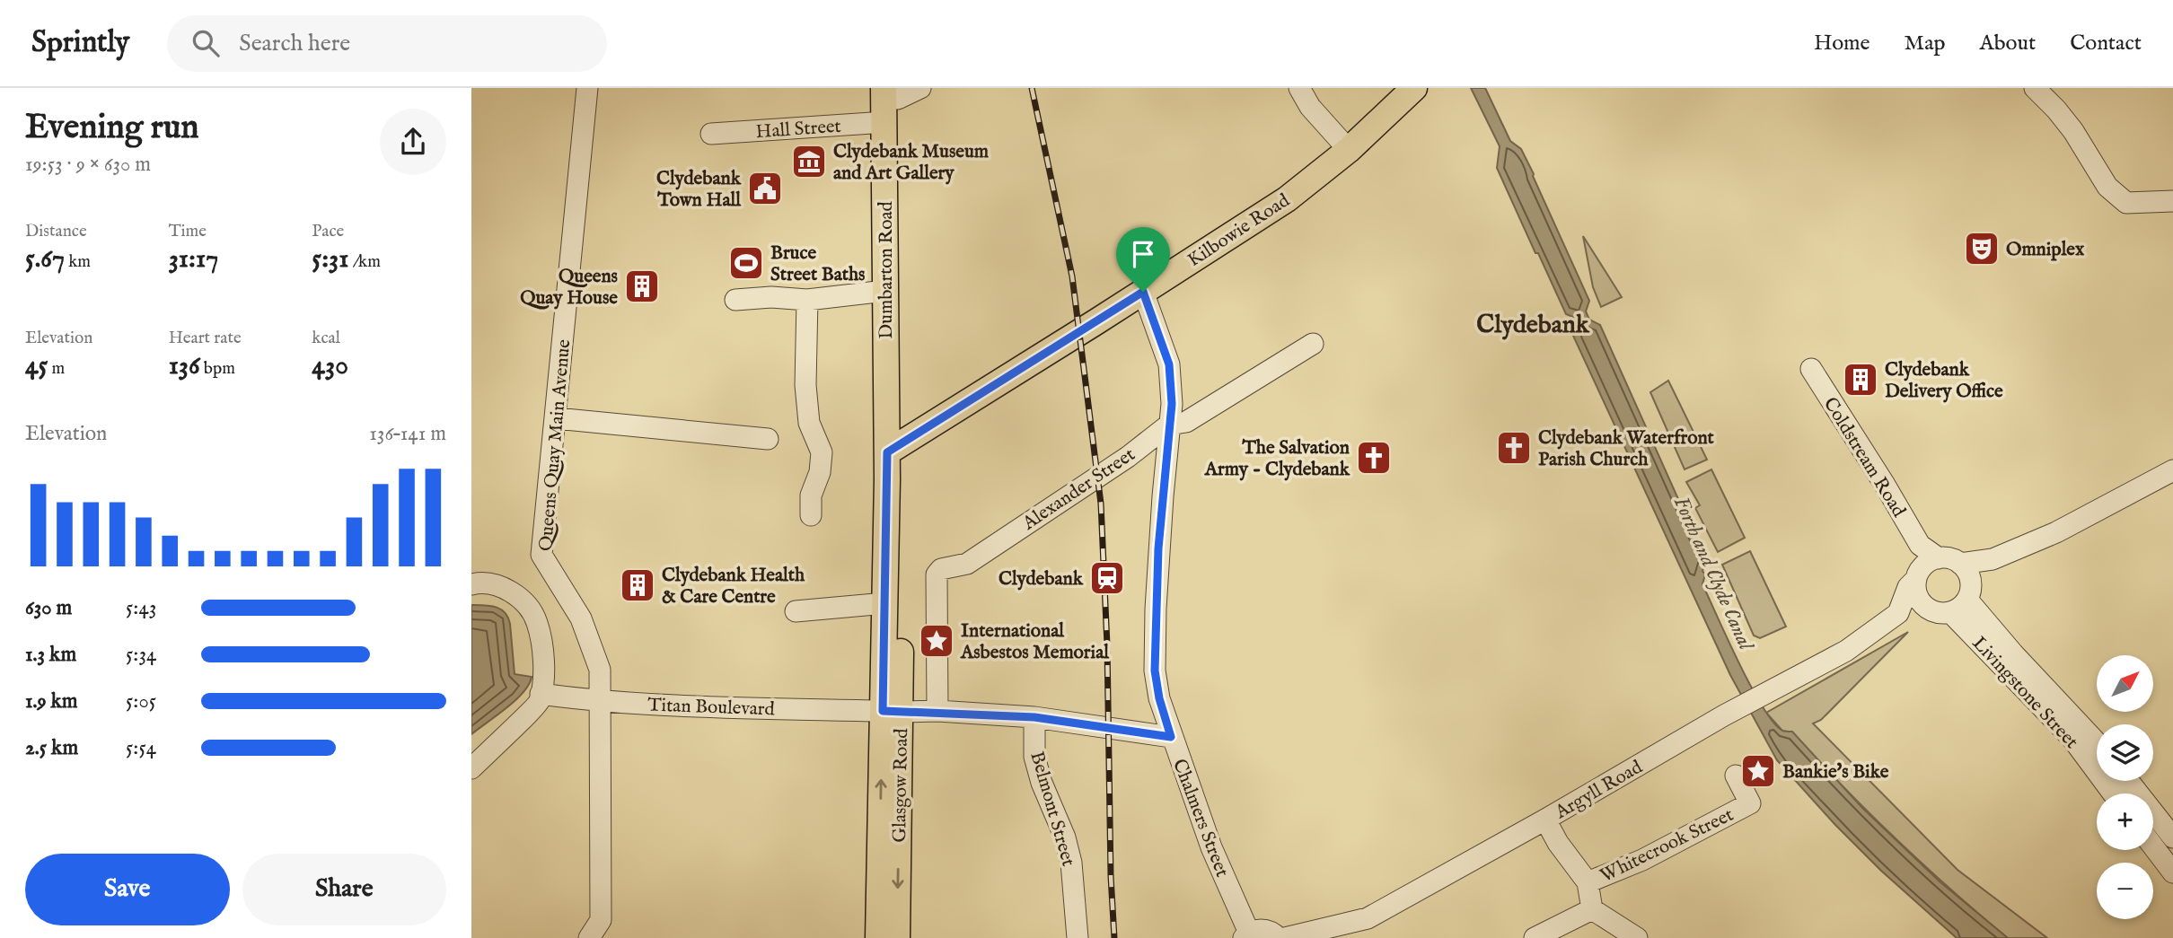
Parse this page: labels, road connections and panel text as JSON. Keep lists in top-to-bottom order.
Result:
{
  "streets": {
    "main road": ["Kilbowie Road", "Dumbarton Road", "Glasgow Road"],
    "street": [
      "Hall Street",
      "Queens Quay Main Avenue",
      "Coldstream Road",
      "Alexander Street",
      "Livingstone Street",
      "Titan Boulevard",
      "Argyll Road",
      "Belmont Street",
      "Chalmers Street",
      "Whitecrook Street"
    ]
  },
  "crossings": [
    ["Hall Street", "Dumbarton Road"],
    ["Kilbowie Road", "Dumbarton Road"],
    ["Kilbowie Road", "Glasgow Road"],
    ["Kilbowie Road", "Chalmers Street"],
    ["Dumbarton Road", "Glasgow Road"],
    ["Queens Quay Main Avenue", "Titan Boulevard"],
    ["Coldstream Road", "Livingstone Street"],
    ["Coldstream Road", "Argyll Road"],
    ["Alexander Street", "Titan Boulevard"],
    ["Alexander Street", "Chalmers Street"],
    ["Livingstone Street", "Argyll Road"],
    ["Titan Boulevard", "Glasgow Road"],
    ["Titan Boulevard", "Belmont Street"],
    ["Titan Boulevard", "Chalmers Street"]
  ],
  "districts": ["Clydebank"],
  "water": ["Forth and Clyde Canal"],
  "places": {
    "museum": ["Clydebank Museum and Art Gallery"],
    "public building": ["Clydebank Town Hall"],
    "theatre": ["Omniplex"],
    "sports": ["Bruce Street Baths"],
    "building": ["Queens Quay House", "Clydebank Delivery Office", "Clydebank Health & Care Centre"],
    "church": ["Clydebank Waterfront Parish Church", "The Salvation Army - Clydebank"],
    "station": ["Clydebank"],
    "place": ["International Asbestos Memorial", "Bankie's Bike"]
  },
  "north": "top right",
  "page": {
    "header": "Sprintly",
    "search": "Search here",
    "nav": [
      "Home",
      "Map",
      "About",
      "Contact"
    ],
    "heading": ["Evening run", "19:53 · 9 × 630 m"],
    "stats": [
      ["Distance", "5.67 km"],
      ["Time", "31:17"],
      ["Pace", "5:31 /km"],
      ["Elevation", "45 m"],
      ["Heart rate", "136 bpm"],
      ["kcal", "430"]
    ],
    "chart": ["Elevation", "136–141 m"],
    "list": [
      {
        "name": "630 m",
        "note": "5:43"
      },
      {
        "name": "1.3 km",
        "note": "5:34"
      },
      {
        "name": "1.9 km",
        "note": "5:05"
      },
      {
        "name": "2.5 km",
        "note": "5:54"
      }
    ],
    "map_buttons": ["+", "−"],
    "buttons": ["Save", "Share"]
  }
}
